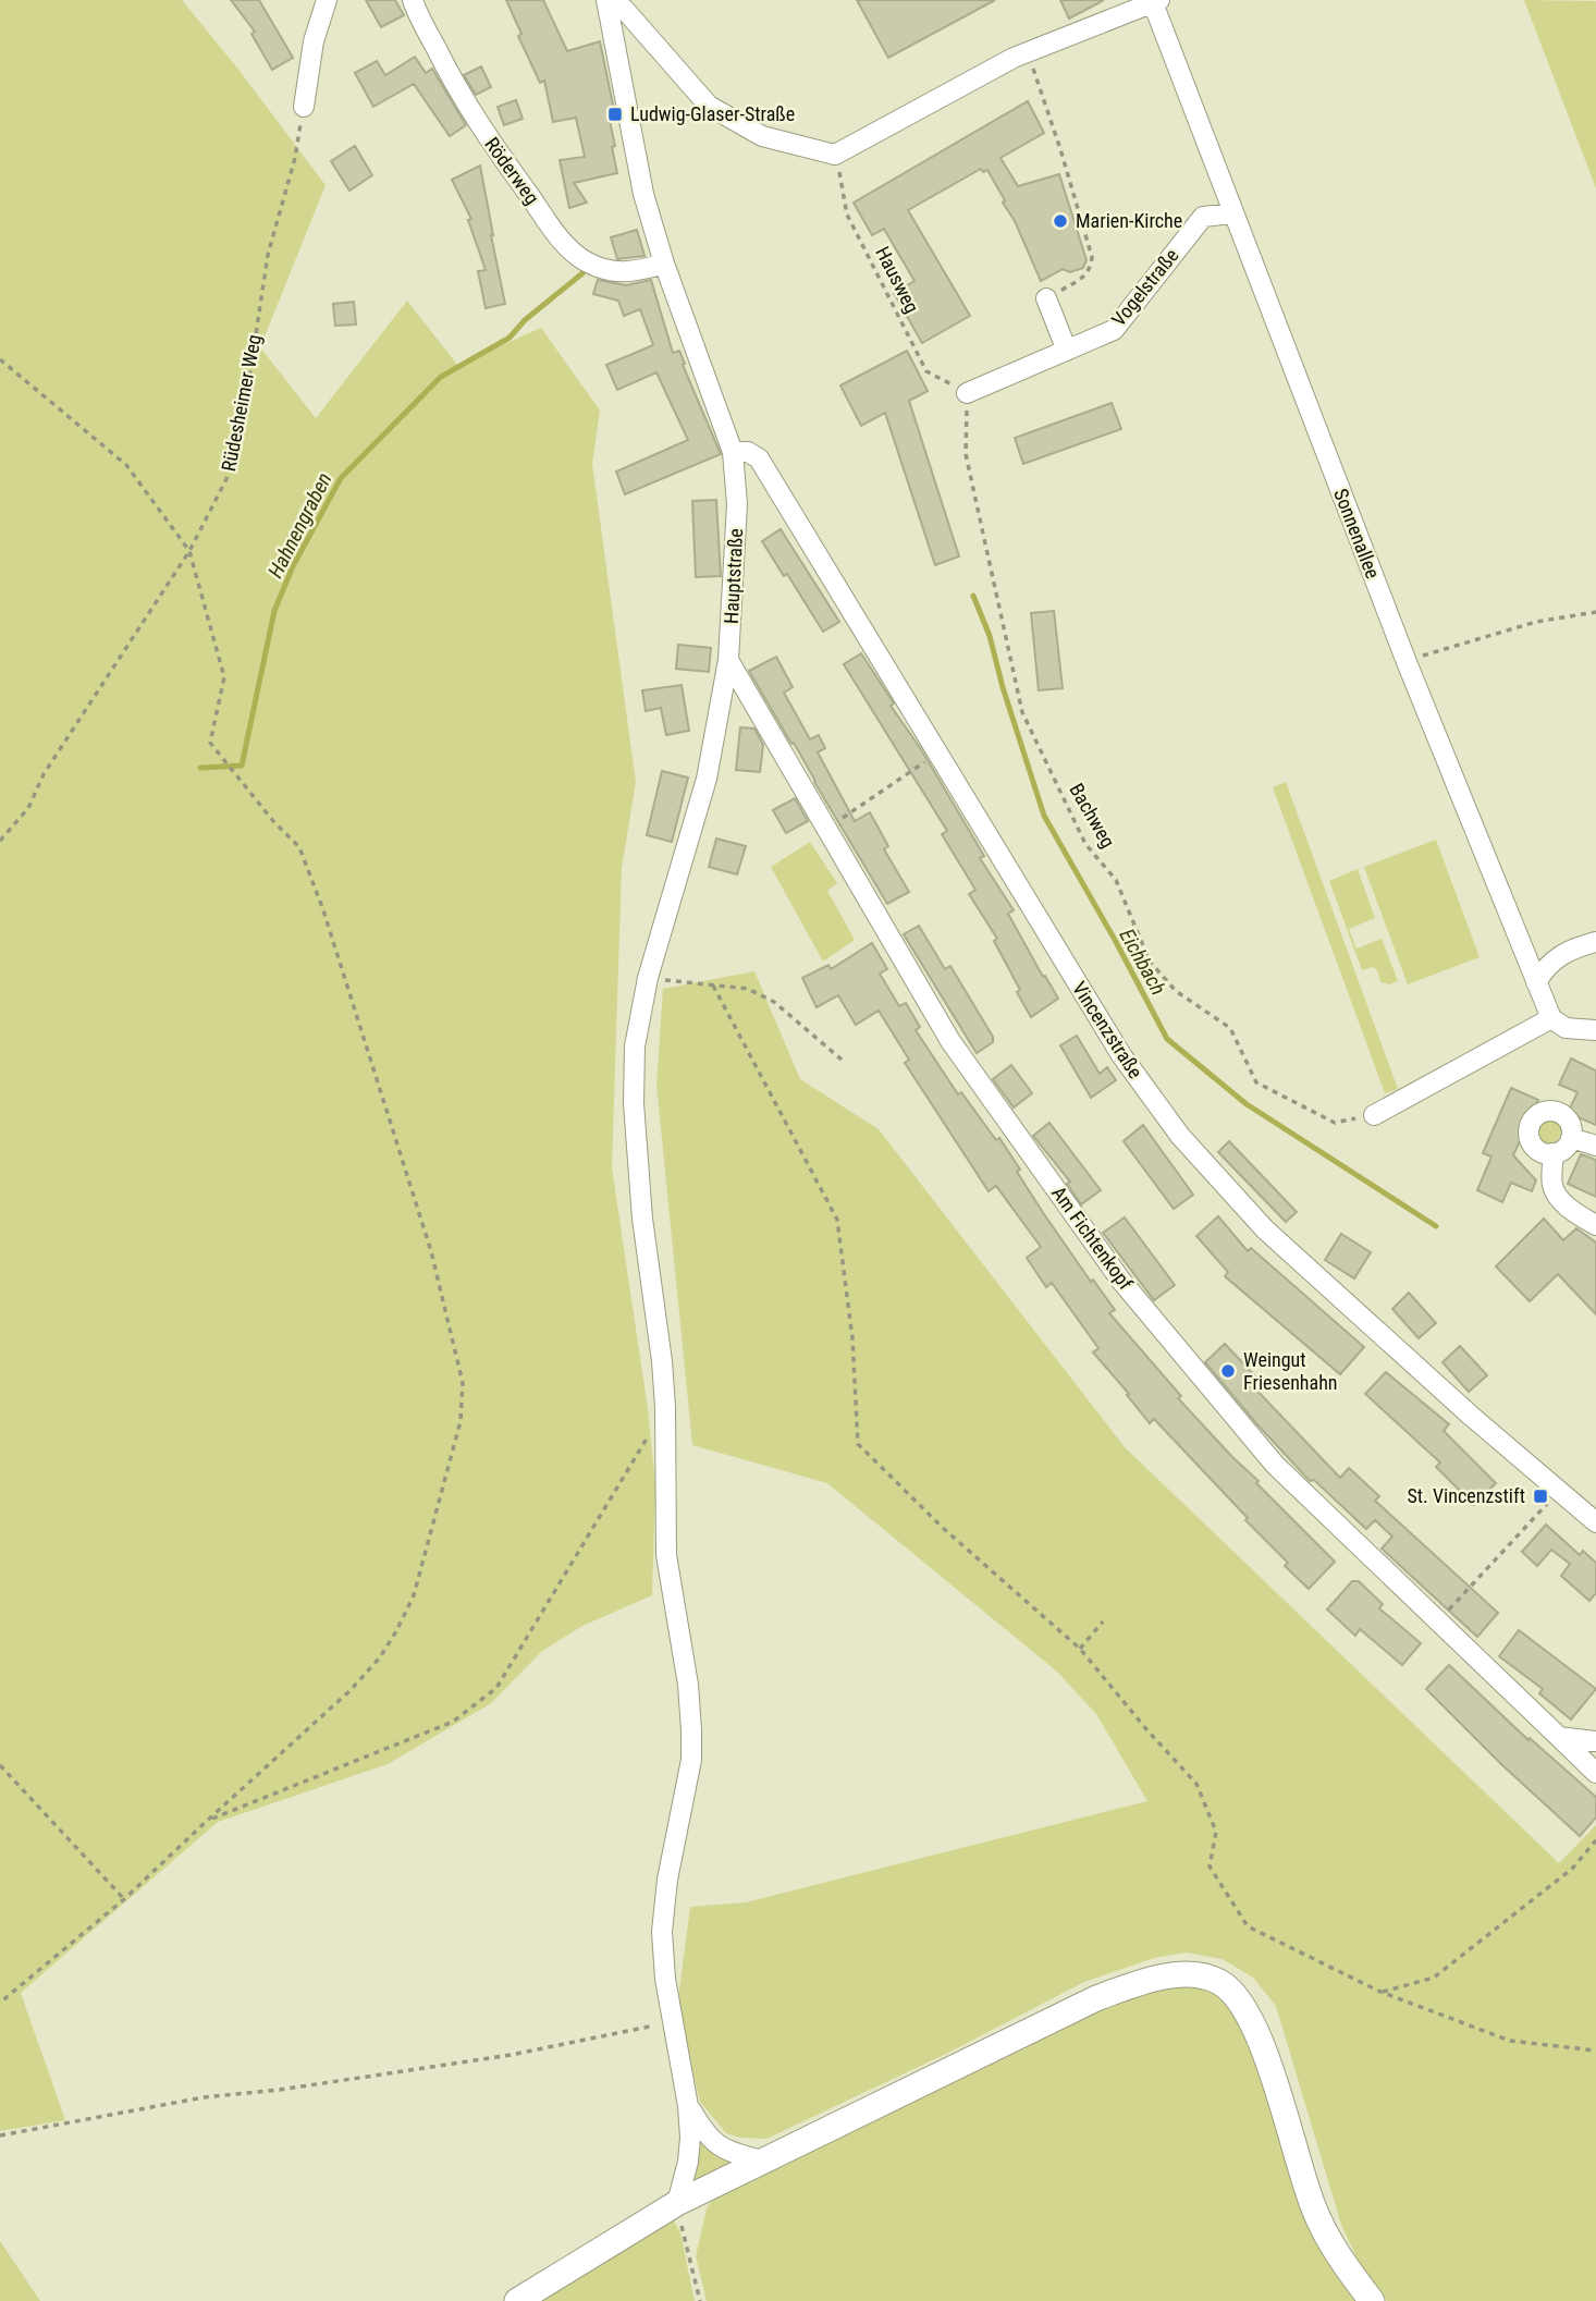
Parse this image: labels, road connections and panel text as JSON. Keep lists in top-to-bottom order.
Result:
{
  "streets": {
    "street": [
      "Röderweg",
      "Vogelstraße",
      "Sonnenallee",
      "Hauptstraße",
      "Vincenzstraße",
      "Am Fichtenkopf"
    ],
    "path": ["Hausweg", "Rüdesheimer Weg", "Bachweg"]
  },
  "crossings": [
    ["Röderweg", "Hauptstraße"],
    ["Hausweg", "Vogelstraße"],
    ["Hausweg", "Bachweg"],
    ["Vogelstraße", "Sonnenallee"],
    ["Vogelstraße", "Bachweg"],
    ["Hauptstraße", "Vincenzstraße"],
    ["Hauptstraße", "Am Fichtenkopf"]
  ],
  "water": ["Hahnengraben", "Eichbach"],
  "places": {
    "transit": ["Ludwig-Glaser-Straße", "St. Vincenzstift"],
    "other": ["Marien-Kirche", "Weingut Friesenhahn"]
  }
}
